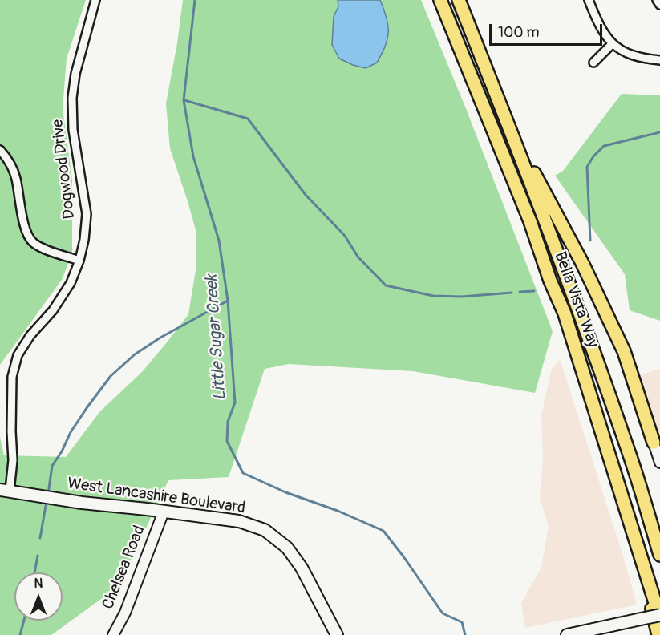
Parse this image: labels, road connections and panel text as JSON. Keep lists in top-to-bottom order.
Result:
{
  "streets": {
    "main road": ["Bella Vista Way", "West Lancashire Boulevard"],
    "street": ["Dogwood Drive", "Chelsea Road"]
  },
  "crossings": [
    ["Dogwood Drive", "West Lancashire Boulevard"],
    ["West Lancashire Boulevard", "Chelsea Road"]
  ],
  "water": ["Little Sugar Creek"],
  "scale_bar": "100 m",
  "north": "top"
}
